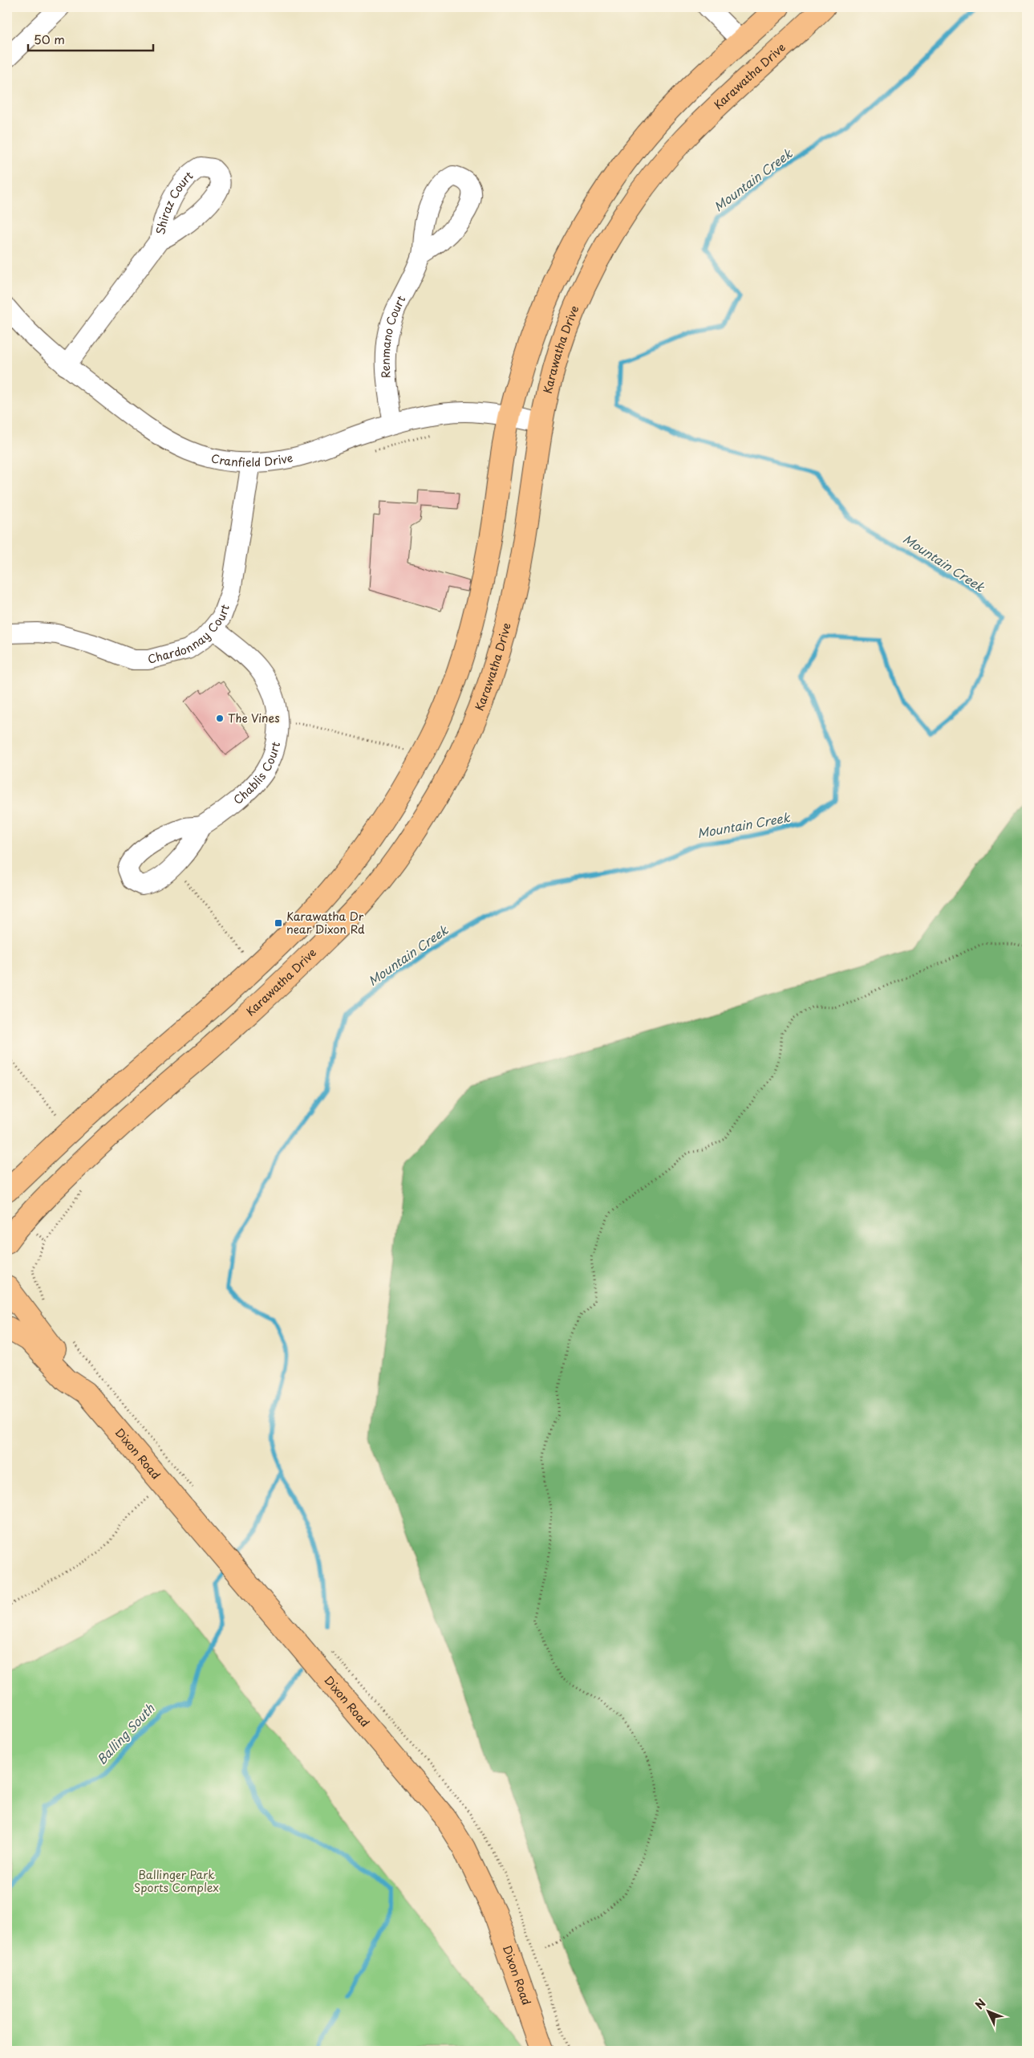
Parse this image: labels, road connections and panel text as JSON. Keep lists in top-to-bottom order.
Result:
{
  "streets": {
    "main road": ["Karawatha Drive", "Dixon Road"],
    "street": [
      "Shiraz Court",
      "Renmano Court",
      "Cranfield Drive",
      "Chardonnay Court",
      "Chablis Court"
    ]
  },
  "crossings": [
    ["Karawatha Drive", "Cranfield Drive"],
    ["Shiraz Court", "Cranfield Drive"],
    ["Renmano Court", "Cranfield Drive"],
    ["Cranfield Drive", "Chardonnay Court"],
    ["Chardonnay Court", "Chablis Court"]
  ],
  "water": ["Mountain Creek", "Balling South"],
  "parks": ["Ballinger Park Sports Complex"],
  "places": {
    "other": ["The Vines"],
    "transit": ["Karawatha Dr near Dixon Rd"]
  },
  "scale_bar": "50 m",
  "north": "top left"
}
